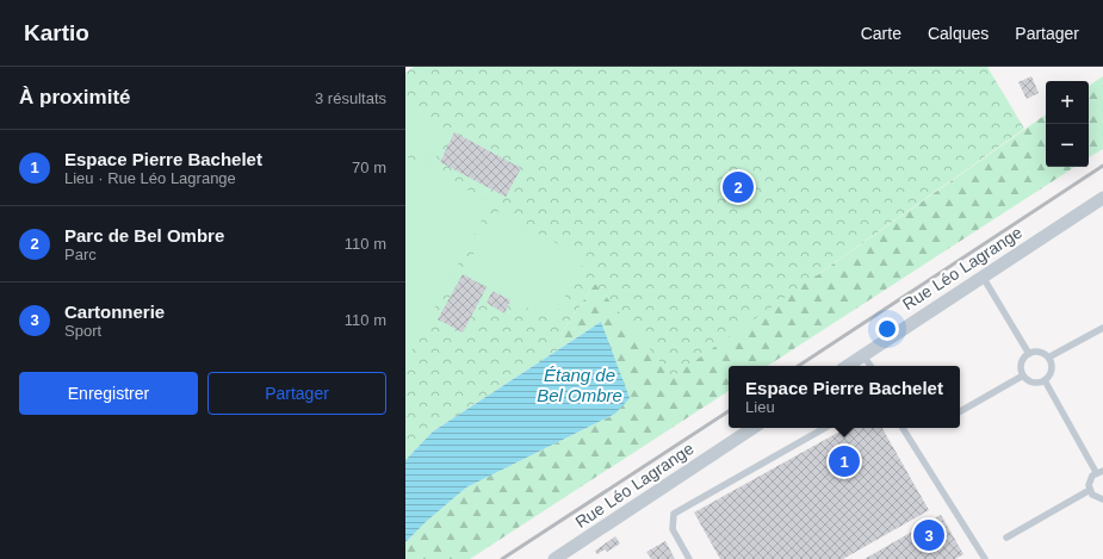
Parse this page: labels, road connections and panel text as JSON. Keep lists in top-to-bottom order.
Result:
{
  "streets": {
    "street": ["Rue Léo Lagrange"]
  },
  "water": ["Étang de Bel Ombre"],
  "page": {
    "header": "Kartio",
    "nav": ["Carte", "Calques", "Partager"],
    "heading": ["À proximité", "3 résultats"],
    "map_buttons": ["+", "−"],
    "list": [
      {
        "mark": "1",
        "name": "Espace Pierre Bachelet",
        "note": "Lieu · Rue Léo Lagrange",
        "value": "70 m"
      },
      {
        "mark": "2",
        "name": "Parc de Bel Ombre",
        "note": "Parc",
        "value": "110 m"
      },
      {
        "mark": "3",
        "name": "Cartonnerie",
        "note": "Sport",
        "value": "110 m"
      }
    ],
    "pins": ["2", "1", "3"],
    "buttons": ["Enregistrer", "Partager"],
    "popup": ["Espace Pierre Bachelet", "Lieu"]
  }
}
